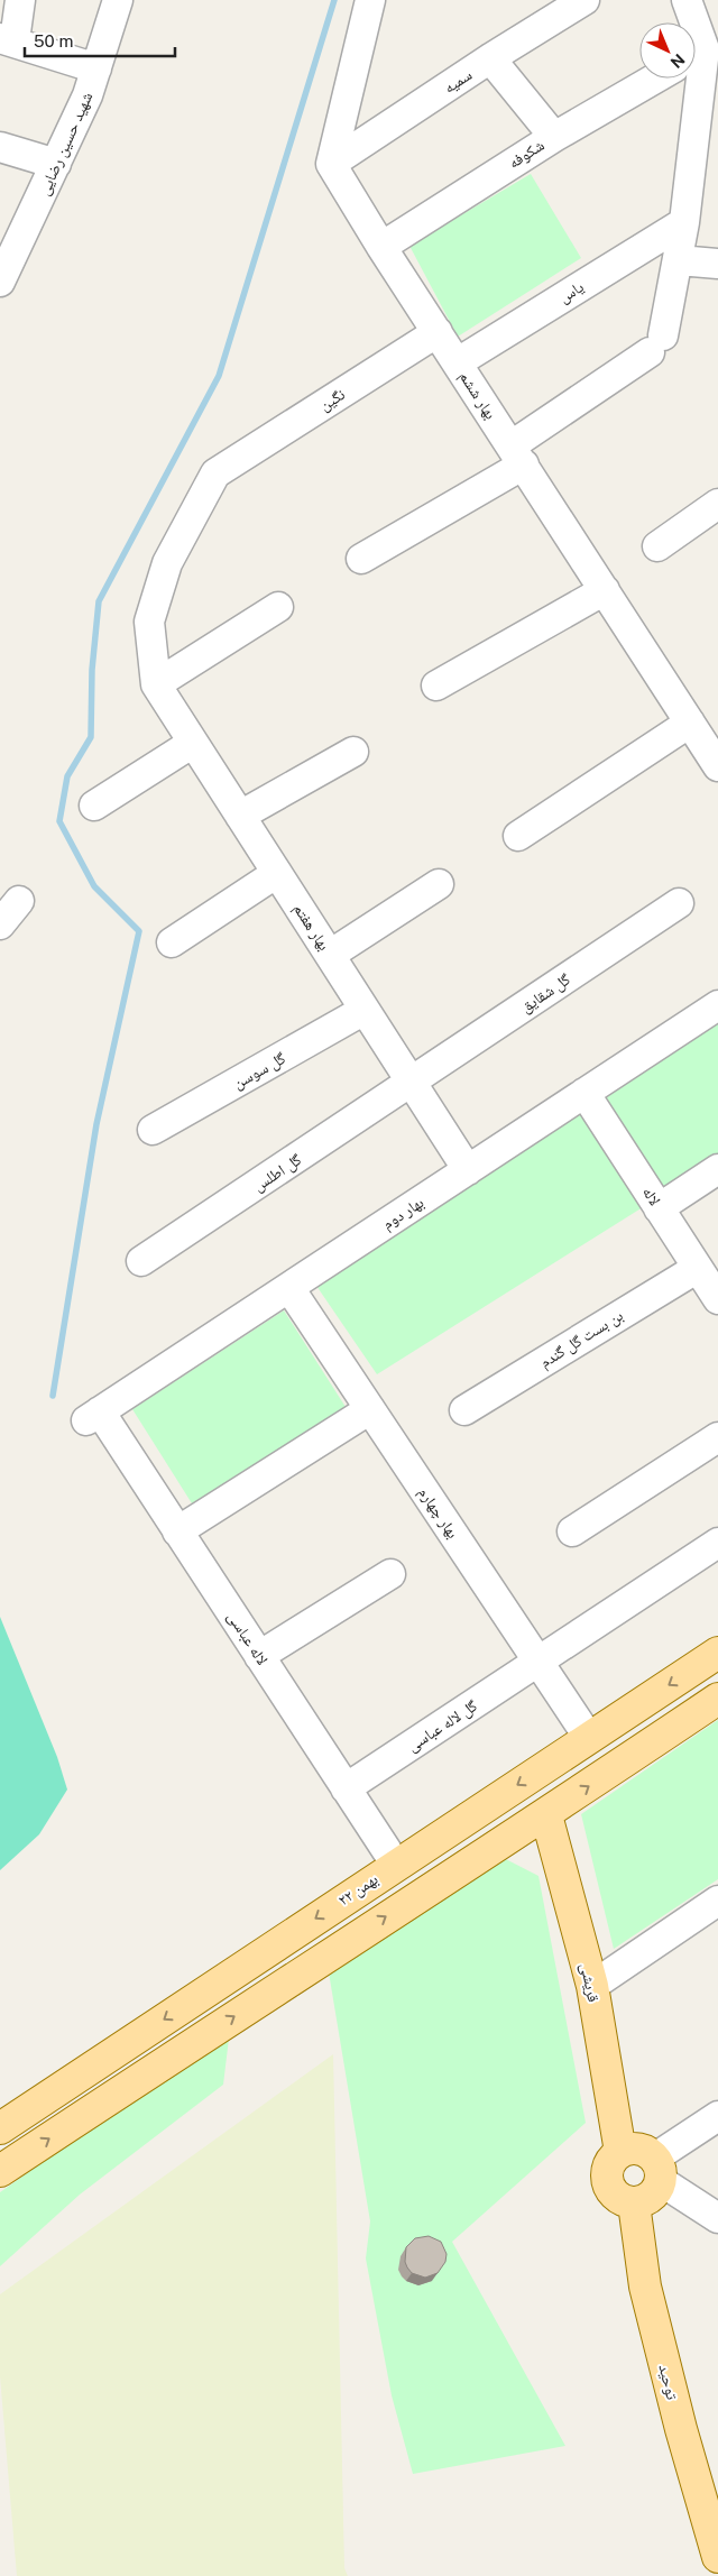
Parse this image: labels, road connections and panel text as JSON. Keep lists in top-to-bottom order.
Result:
{
  "streets": {
    "main road": ["۲۲ بهمن", "قریشی", "توحید"],
    "street": [
      "سمیه",
      "شهید حسین رضایی",
      "شکوفه",
      "یاس",
      "بهار ششم",
      "نگین",
      "بهار هفتم",
      "گل شقایق",
      "گل سوسن",
      "گل اطلس",
      "لاله",
      "بهار دوم",
      "بن بست گل گندم",
      "بهار چهارم",
      "لاله عباسی",
      "گل لاله عباسی"
    ]
  },
  "crossings": [
    ["سمیه", "بهار ششم"],
    ["شکوفه", "بهار ششم"],
    ["یاس", "بهار ششم"],
    ["بهار ششم", "نگین"],
    ["نگین", "بهار هفتم"],
    ["بهار هفتم", "گل شقایق"],
    ["بهار هفتم", "گل سوسن"],
    ["بهار هفتم", "گل اطلس"],
    ["بهار هفتم", "بهار دوم"],
    ["گل شقایق", "گل اطلس"],
    ["لاله", "بهار دوم"],
    ["لاله", "بن بست گل گندم"],
    ["بهار دوم", "بهار چهارم"],
    ["بهار دوم", "لاله عباسی"],
    ["بهار چهارم", "گل لاله عباسی"],
    ["بهار چهارم", "۲۲ بهمن"],
    ["لاله عباسی", "گل لاله عباسی"],
    ["لاله عباسی", "۲۲ بهمن"],
    ["قریشی", "توحید"]
  ],
  "scale_bar": "50 m",
  "north": "bottom right"
}
